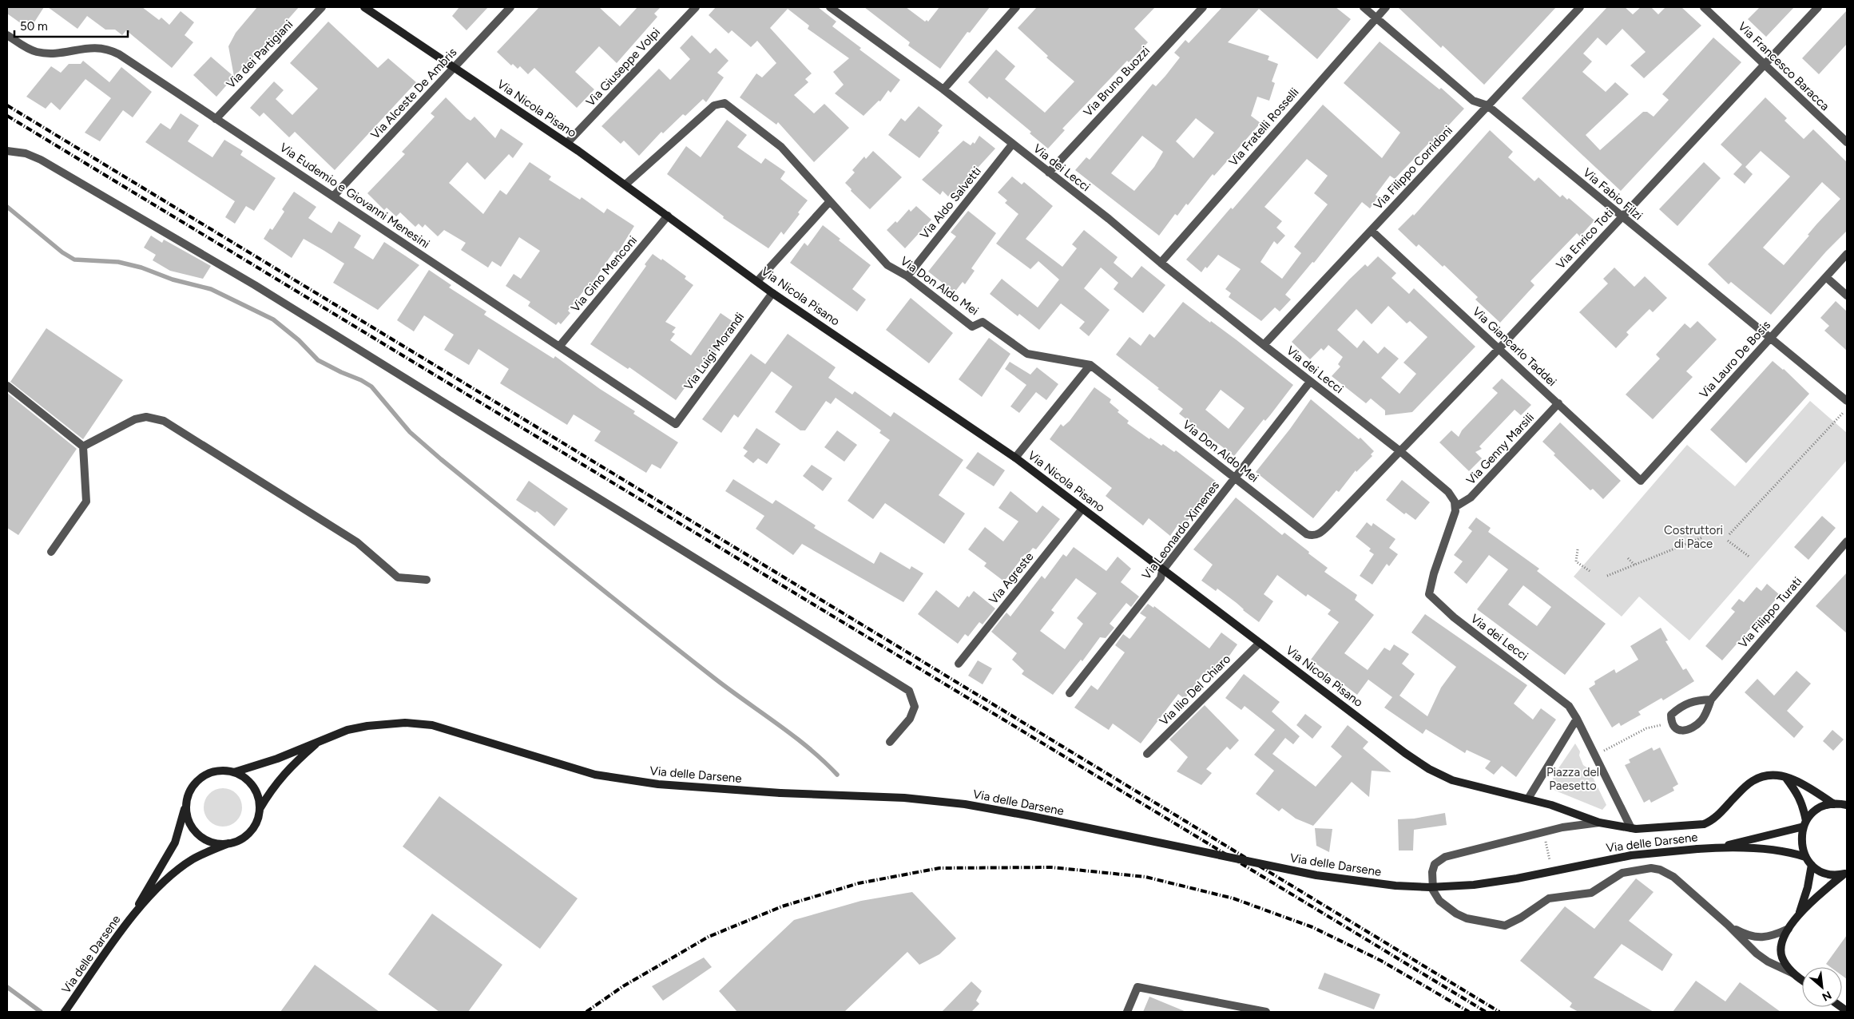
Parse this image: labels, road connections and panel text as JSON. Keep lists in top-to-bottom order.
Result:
{
  "streets": {
    "street": [
      "Via dei Partigiani",
      "Via Francesco Baracca",
      "Via Giuseppe Volpi",
      "Via Bruno Buozzi",
      "Via Alceste De Ambris",
      "Via Nicola Pisano",
      "Via Fratelli Rosselli",
      "Via dei Lecci",
      "Via Filippo Corridoni",
      "Via Fabio Filzi",
      "Via Eudemio e Giovanni Menesini",
      "Via Aldo Salvetti",
      "Via Enrico Toti",
      "Via Gino Menconi",
      "Via Don Aldo Mei",
      "Via Giancarlo Taddei",
      "Via Luigi Morandi",
      "Via Lauro De Bosis",
      "Via Genny Marsili",
      "Via Leonardo Ximenes",
      "Via Agreste",
      "Via Filippo Turati",
      "Via Ilio Del Chiaro",
      "Via delle Darsene"
    ]
  },
  "crossings": [
    ["Via dei Partigiani", "Via Eudemio e Giovanni Menesini"],
    ["Via Francesco Baracca", "Via Enrico Toti"],
    ["Via Giuseppe Volpi", "Via Nicola Pisano"],
    ["Via Bruno Buozzi", "Via dei Lecci"],
    ["Via Alceste De Ambris", "Via Nicola Pisano"],
    ["Via Alceste De Ambris", "Via Eudemio e Giovanni Menesini"],
    ["Via Nicola Pisano", "Via dei Lecci"],
    ["Via Nicola Pisano", "Via Gino Menconi"],
    ["Via Nicola Pisano", "Via Don Aldo Mei"],
    ["Via Nicola Pisano", "Via Luigi Morandi"],
    ["Via Nicola Pisano", "Via Leonardo Ximenes"],
    ["Via Nicola Pisano", "Via Agreste"],
    ["Via Nicola Pisano", "Via Ilio Del Chiaro"],
    ["Via Nicola Pisano", "Via delle Darsene"],
    ["Via Fratelli Rosselli", "Via dei Lecci"],
    ["Via Fratelli Rosselli", "Via Fabio Filzi"],
    ["Via dei Lecci", "Via Filippo Corridoni"],
    ["Via dei Lecci", "Via Aldo Salvetti"],
    ["Via dei Lecci", "Via Enrico Toti"],
    ["Via dei Lecci", "Via Don Aldo Mei"],
    ["Via dei Lecci", "Via Genny Marsili"],
    ["Via dei Lecci", "Via Leonardo Ximenes"],
    ["Via Filippo Corridoni", "Via Fabio Filzi"],
    ["Via Filippo Corridoni", "Via Giancarlo Taddei"],
    ["Via Fabio Filzi", "Via Enrico Toti"],
    ["Via Fabio Filzi", "Via Lauro De Bosis"],
    ["Via Eudemio e Giovanni Menesini", "Via Gino Menconi"],
    ["Via Eudemio e Giovanni Menesini", "Via Luigi Morandi"],
    ["Via Aldo Salvetti", "Via Don Aldo Mei"],
    ["Via Enrico Toti", "Via Don Aldo Mei"],
    ["Via Enrico Toti", "Via Giancarlo Taddei"],
    ["Via Don Aldo Mei", "Via Leonardo Ximenes"],
    ["Via Giancarlo Taddei", "Via Lauro De Bosis"],
    ["Via Giancarlo Taddei", "Via Genny Marsili"]
  ],
  "parks": ["Costruttori di Pace", "Piazza del Paesetto"],
  "scale_bar": "50 m",
  "north": "bottom right"
}
